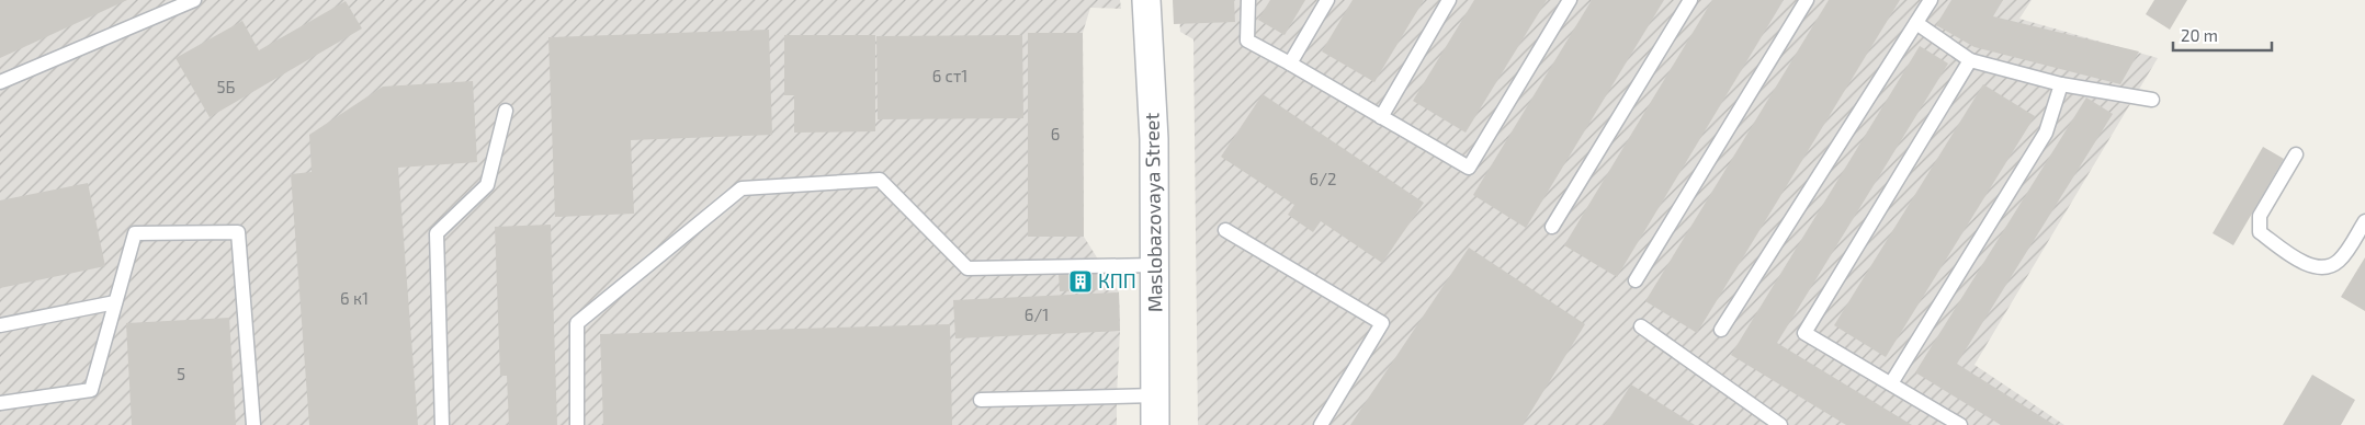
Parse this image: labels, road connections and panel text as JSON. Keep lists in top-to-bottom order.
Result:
{
  "streets": {
    "street": ["Maslobazovaya Street"]
  },
  "places": {
    "building": ["КПП"]
  },
  "house_numbers": [
    "6 ст1",
    "5Б",
    "6",
    "6/2",
    "6 к1",
    "6/1",
    "5"
  ],
  "scale_bar": "20 m"
}
